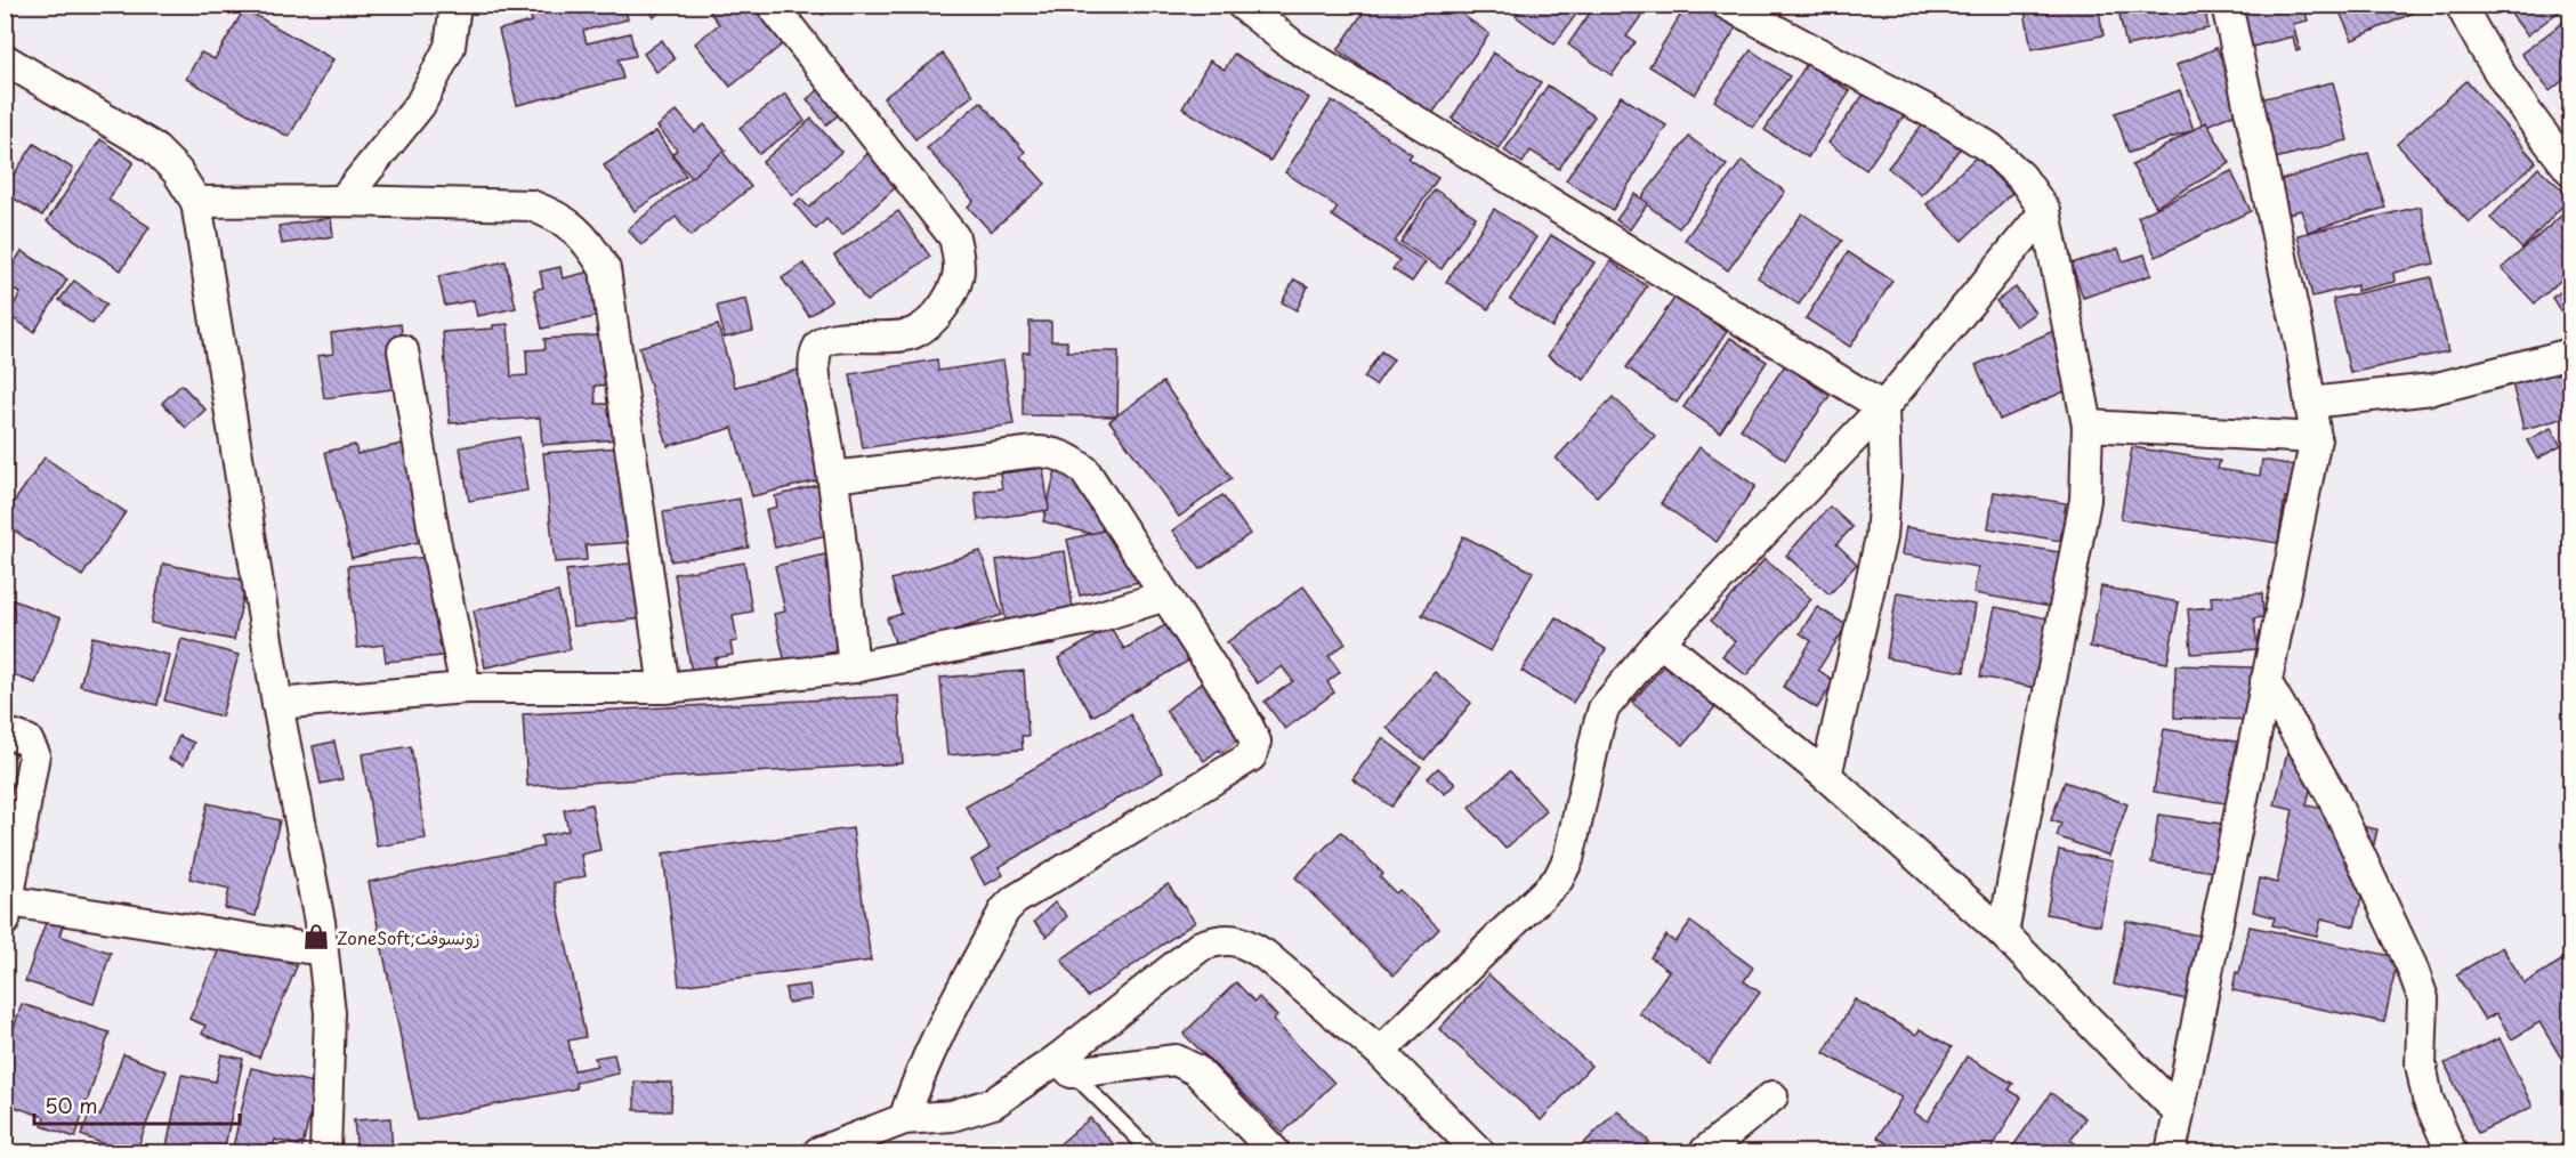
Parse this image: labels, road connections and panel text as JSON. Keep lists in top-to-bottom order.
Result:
{
  "places": {
    "shop": ["ZoneSoft;زونسوفت"]
  },
  "scale_bar": "50 m"
}
